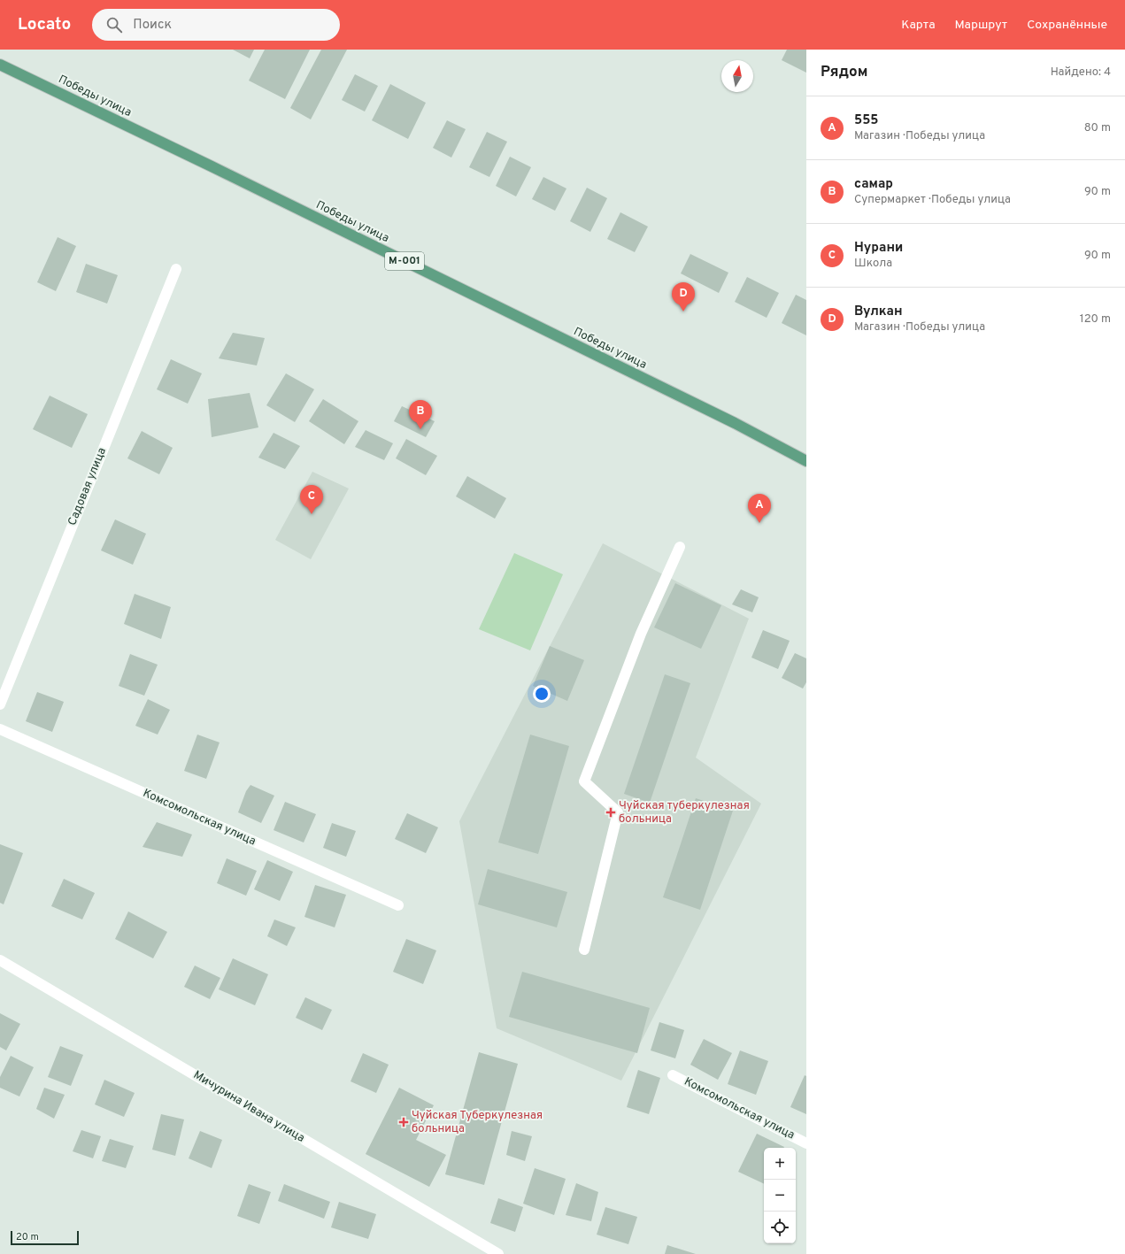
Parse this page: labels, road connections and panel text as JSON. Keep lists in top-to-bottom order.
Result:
{
  "streets": {
    "main road": ["Победы улица", "М-001"],
    "street": ["Садовая улица", "Комсомольская улица", "Мичурина Ивана улица"]
  },
  "places": {
    "health": ["Чуйская туберкулезная больница", "Чуйская Туберкулезная больница"]
  },
  "scale_bar": "20 m",
  "north": "top",
  "page": {
    "header": "Locato",
    "search": "Поиск",
    "nav": ["Карта", "Маршрут", "Сохранённые"],
    "heading": ["Рядом", "Найдено: 4"],
    "list": [
      {
        "mark": "A",
        "name": "555",
        "note": "Магазин · Победы улица",
        "value": "80 m"
      },
      {
        "mark": "B",
        "name": "самар",
        "note": "Супермаркет · Победы улица",
        "value": "90 m"
      },
      {
        "mark": "C",
        "name": "Нурани",
        "note": "Школа",
        "value": "90 m"
      },
      {
        "mark": "D",
        "name": "Вулкан",
        "note": "Магазин · Победы улица",
        "value": "120 m"
      }
    ],
    "pins": [
      "D",
      "B",
      "C",
      "A"
    ],
    "map_buttons": ["+", "−"],
    "scale": "20 m"
  }
}
